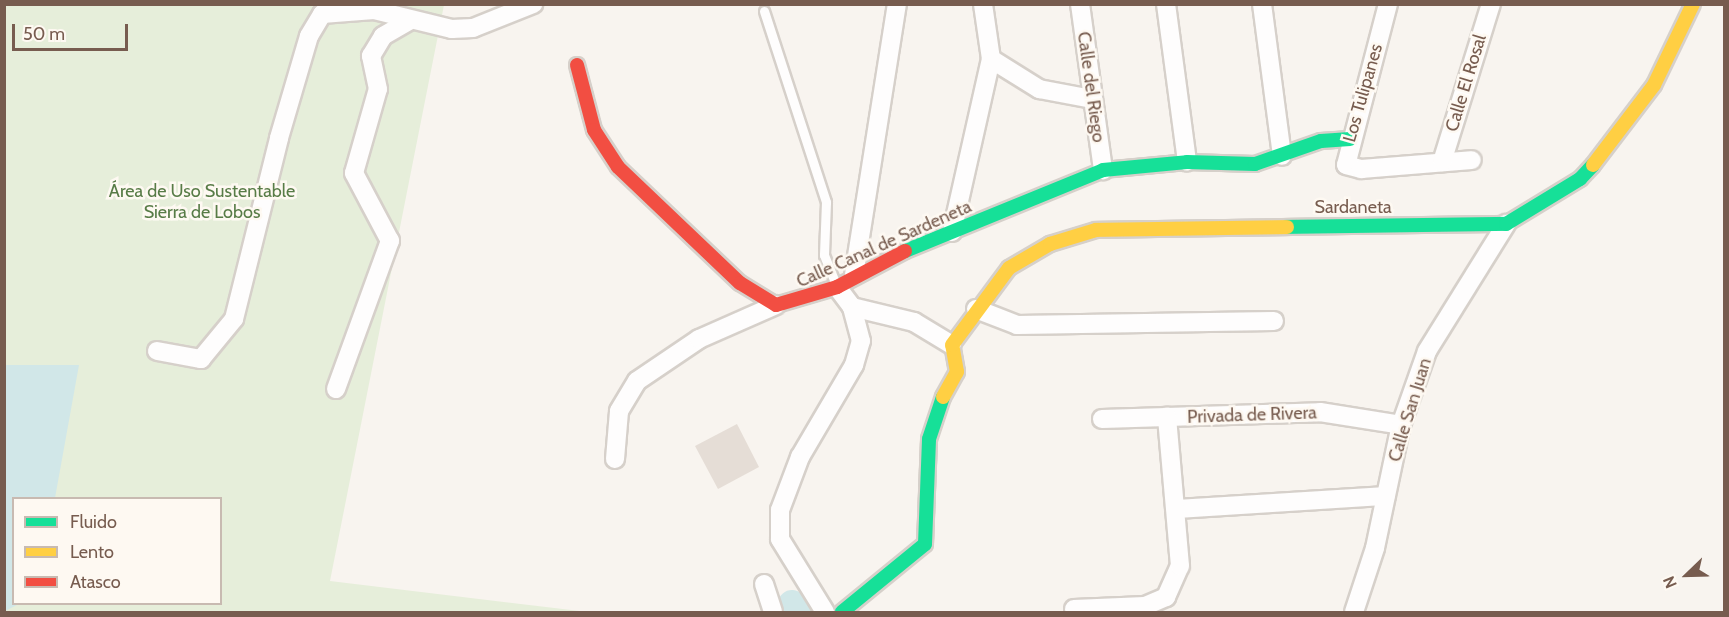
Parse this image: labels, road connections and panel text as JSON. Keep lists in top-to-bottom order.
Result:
{
  "streets": {
    "street": [
      "Calle El Rosal",
      "Calle del Riego",
      "Los Tulipanes",
      "Sardaneta",
      "Calle Canal de Sardeneta",
      "Calle San Juan",
      "Privada de Rivera"
    ]
  },
  "crossings": [
    ["Calle El Rosal", "Los Tulipanes"],
    ["Calle del Riego", "Calle Canal de Sardeneta"],
    ["Los Tulipanes", "Calle Canal de Sardeneta"],
    ["Sardaneta", "Calle San Juan"],
    ["Calle San Juan", "Privada de Rivera"]
  ],
  "parks": ["Área de Uso Sustentable Sierra de Lobos"],
  "legend": ["Fluido", "Lento", "Atasco"],
  "scale_bar": "50 m",
  "north": "bottom left"
}
